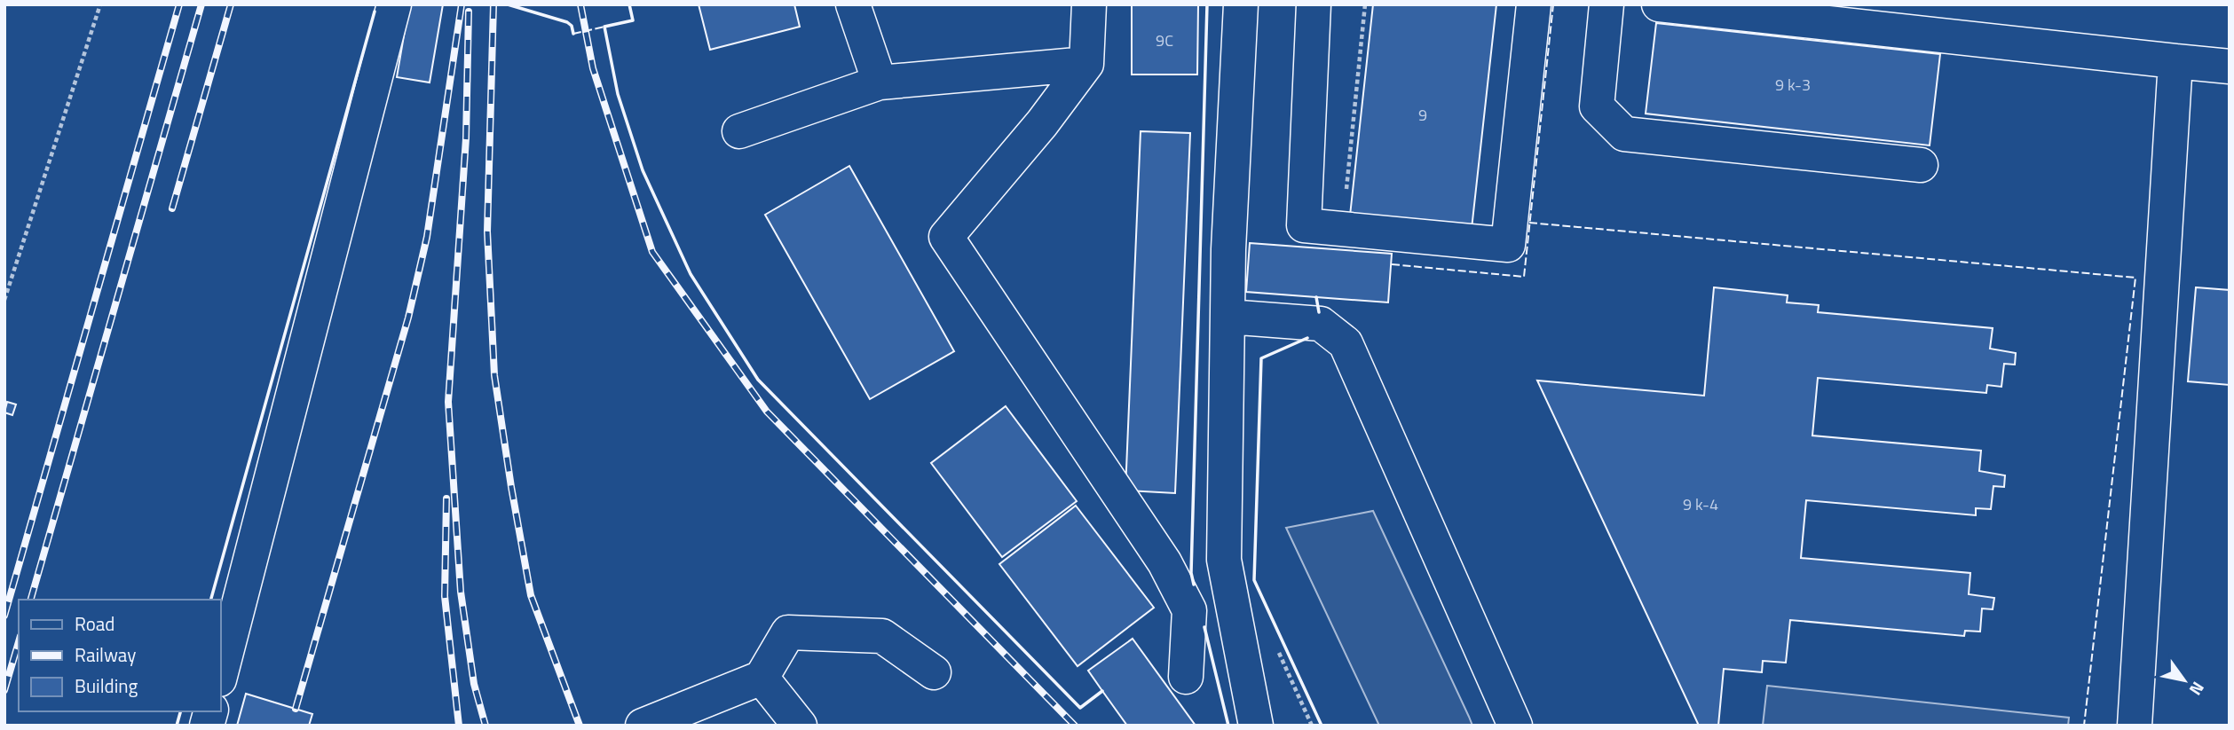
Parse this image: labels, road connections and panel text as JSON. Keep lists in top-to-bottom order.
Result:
{
  "house_numbers": [
    "9C",
    "9 k-3",
    "9",
    "9 k-4"
  ],
  "legend": ["Road", "Railway", "Building"],
  "north": "bottom right"
}
